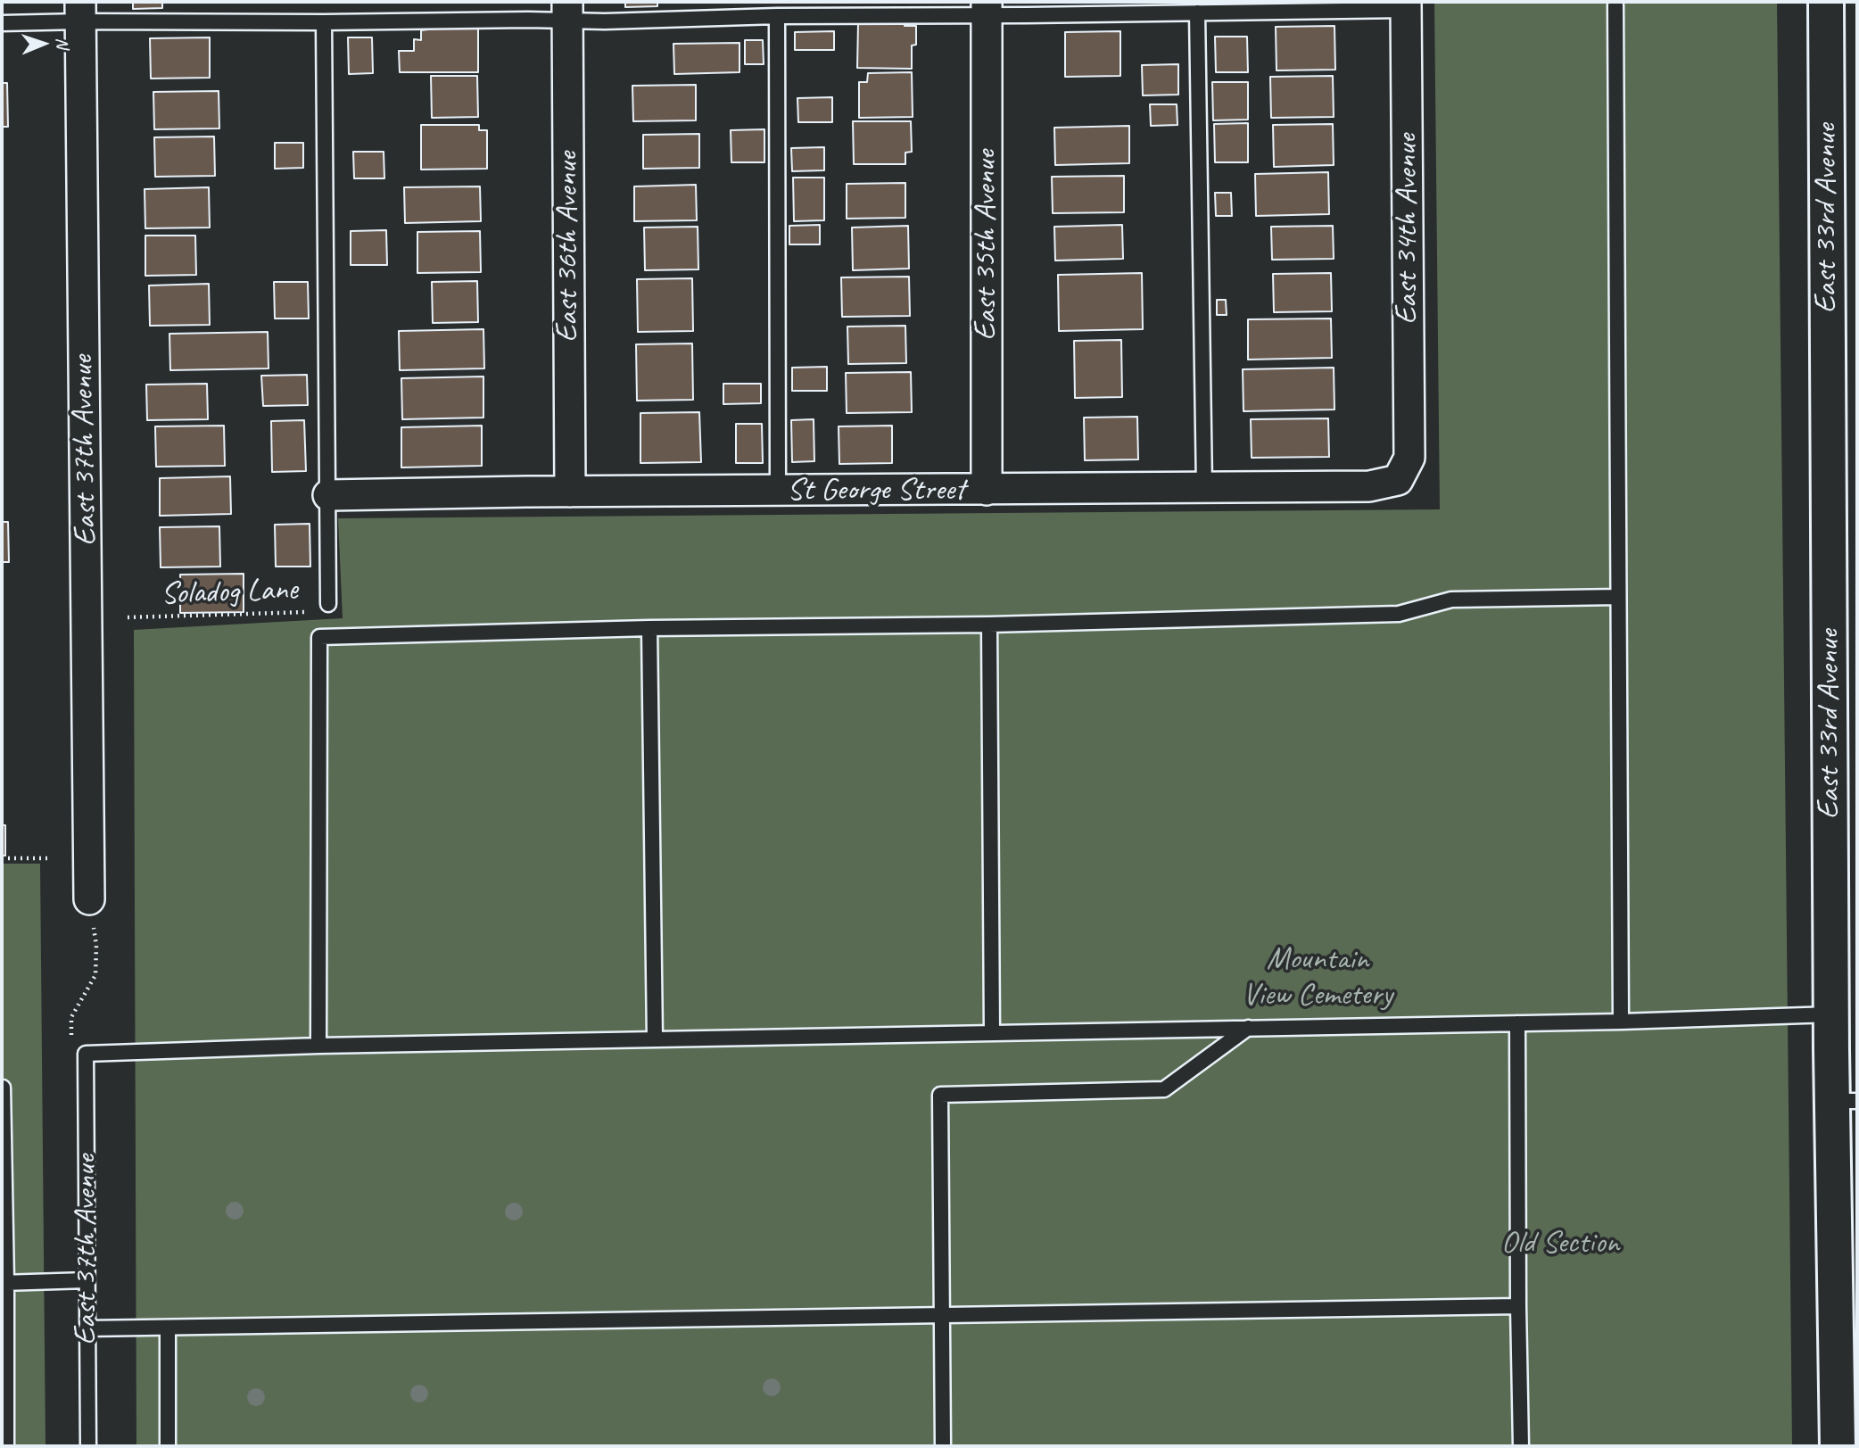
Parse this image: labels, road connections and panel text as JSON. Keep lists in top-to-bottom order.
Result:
{
  "streets": {
    "street": [
      "East 33rd Avenue",
      "East 34th Avenue",
      "East 35th Avenue",
      "East 36th Avenue",
      "East 37th Avenue",
      "St George Street"
    ],
    "path": ["Soladog Lane"]
  },
  "crossings": [
    ["East 34th Avenue", "St George Street"],
    ["East 35th Avenue", "St George Street"],
    ["East 36th Avenue", "St George Street"]
  ],
  "parks": ["Mountain View Cemetery", "Old Section"],
  "north": "right"
}
